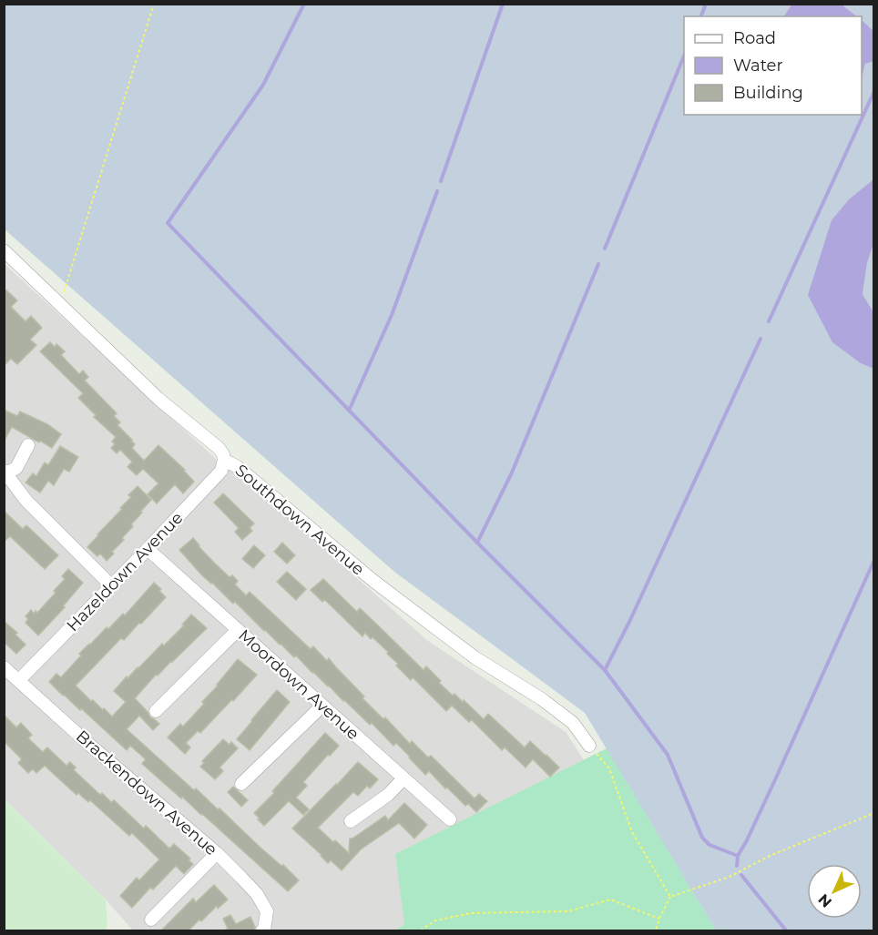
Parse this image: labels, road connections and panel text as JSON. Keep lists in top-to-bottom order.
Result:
{
  "streets": {
    "street": [
      "Southdown Avenue",
      "Hazeldown Avenue",
      "Moordown Avenue",
      "Brackendown Avenue"
    ]
  },
  "crossings": [
    ["Southdown Avenue", "Hazeldown Avenue"],
    ["Hazeldown Avenue", "Moordown Avenue"],
    ["Hazeldown Avenue", "Brackendown Avenue"]
  ],
  "legend": ["Road", "Water", "Building"],
  "north": "bottom left"
}
